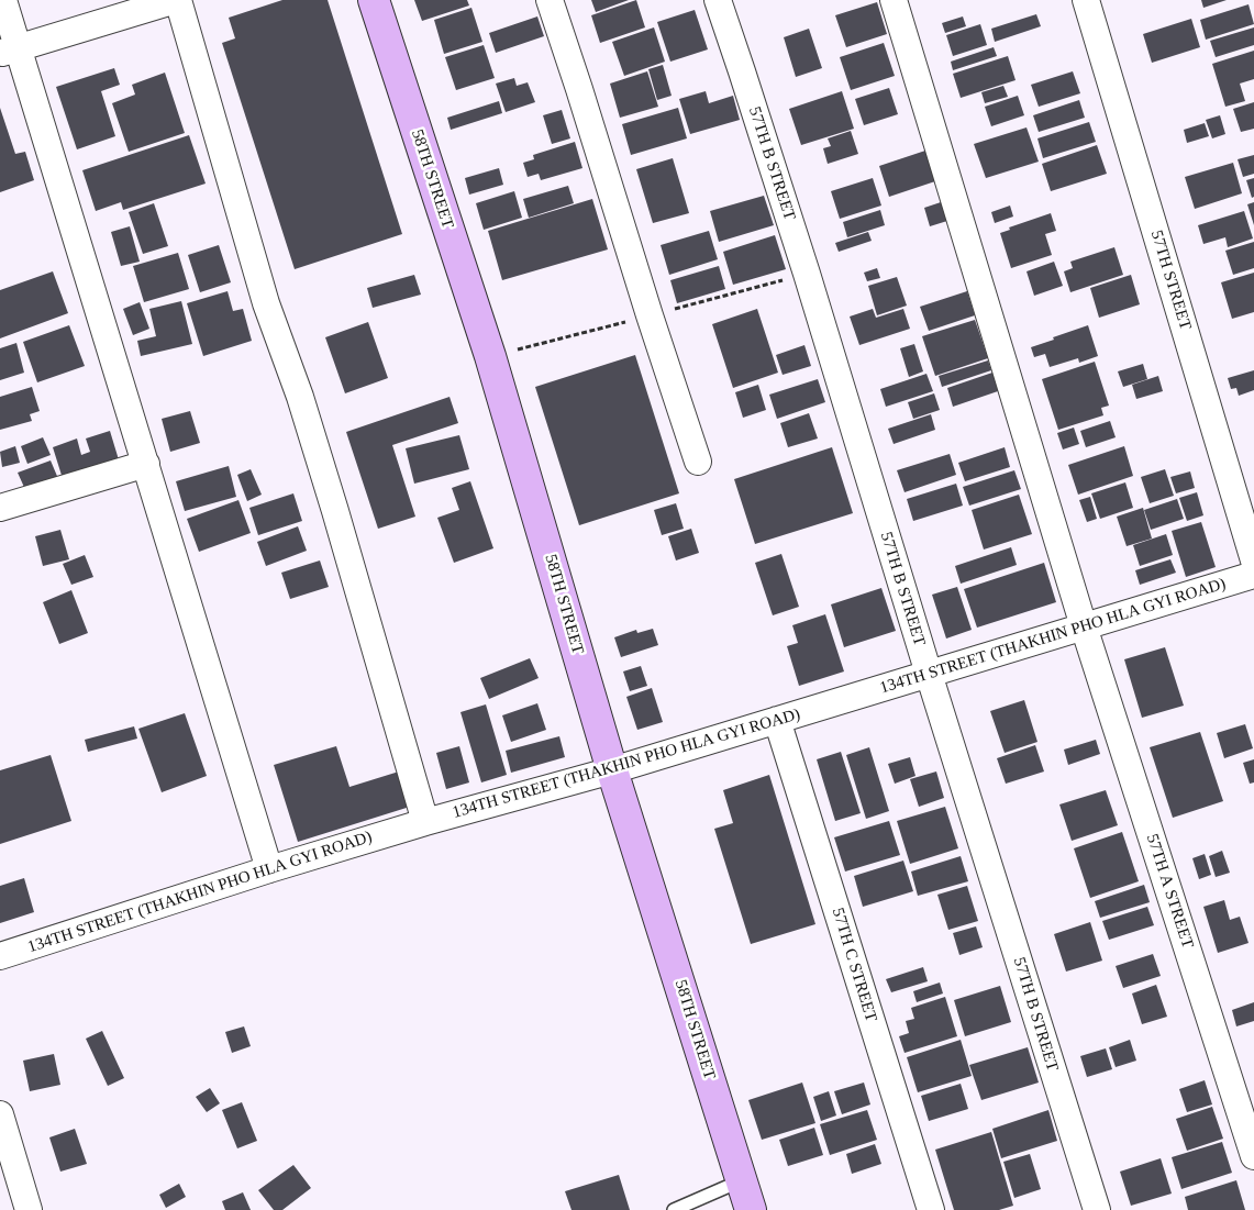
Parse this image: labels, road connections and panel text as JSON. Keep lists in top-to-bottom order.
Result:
{
  "streets": {
    "main road": ["58TH STREET"],
    "street": [
      "57TH B STREET",
      "57TH STREET",
      "134TH STREET (THAKHIN PHO HLA GYI ROAD)",
      "57TH A STREET",
      "57TH C STREET"
    ]
  },
  "crossings": [
    ["57TH B STREET", "134TH STREET (THAKHIN PHO HLA GYI ROAD)"],
    ["58TH STREET", "134TH STREET (THAKHIN PHO HLA GYI ROAD)"],
    ["134TH STREET (THAKHIN PHO HLA GYI ROAD)", "57TH A STREET"],
    ["134TH STREET (THAKHIN PHO HLA GYI ROAD)", "57TH C STREET"]
  ]
}
